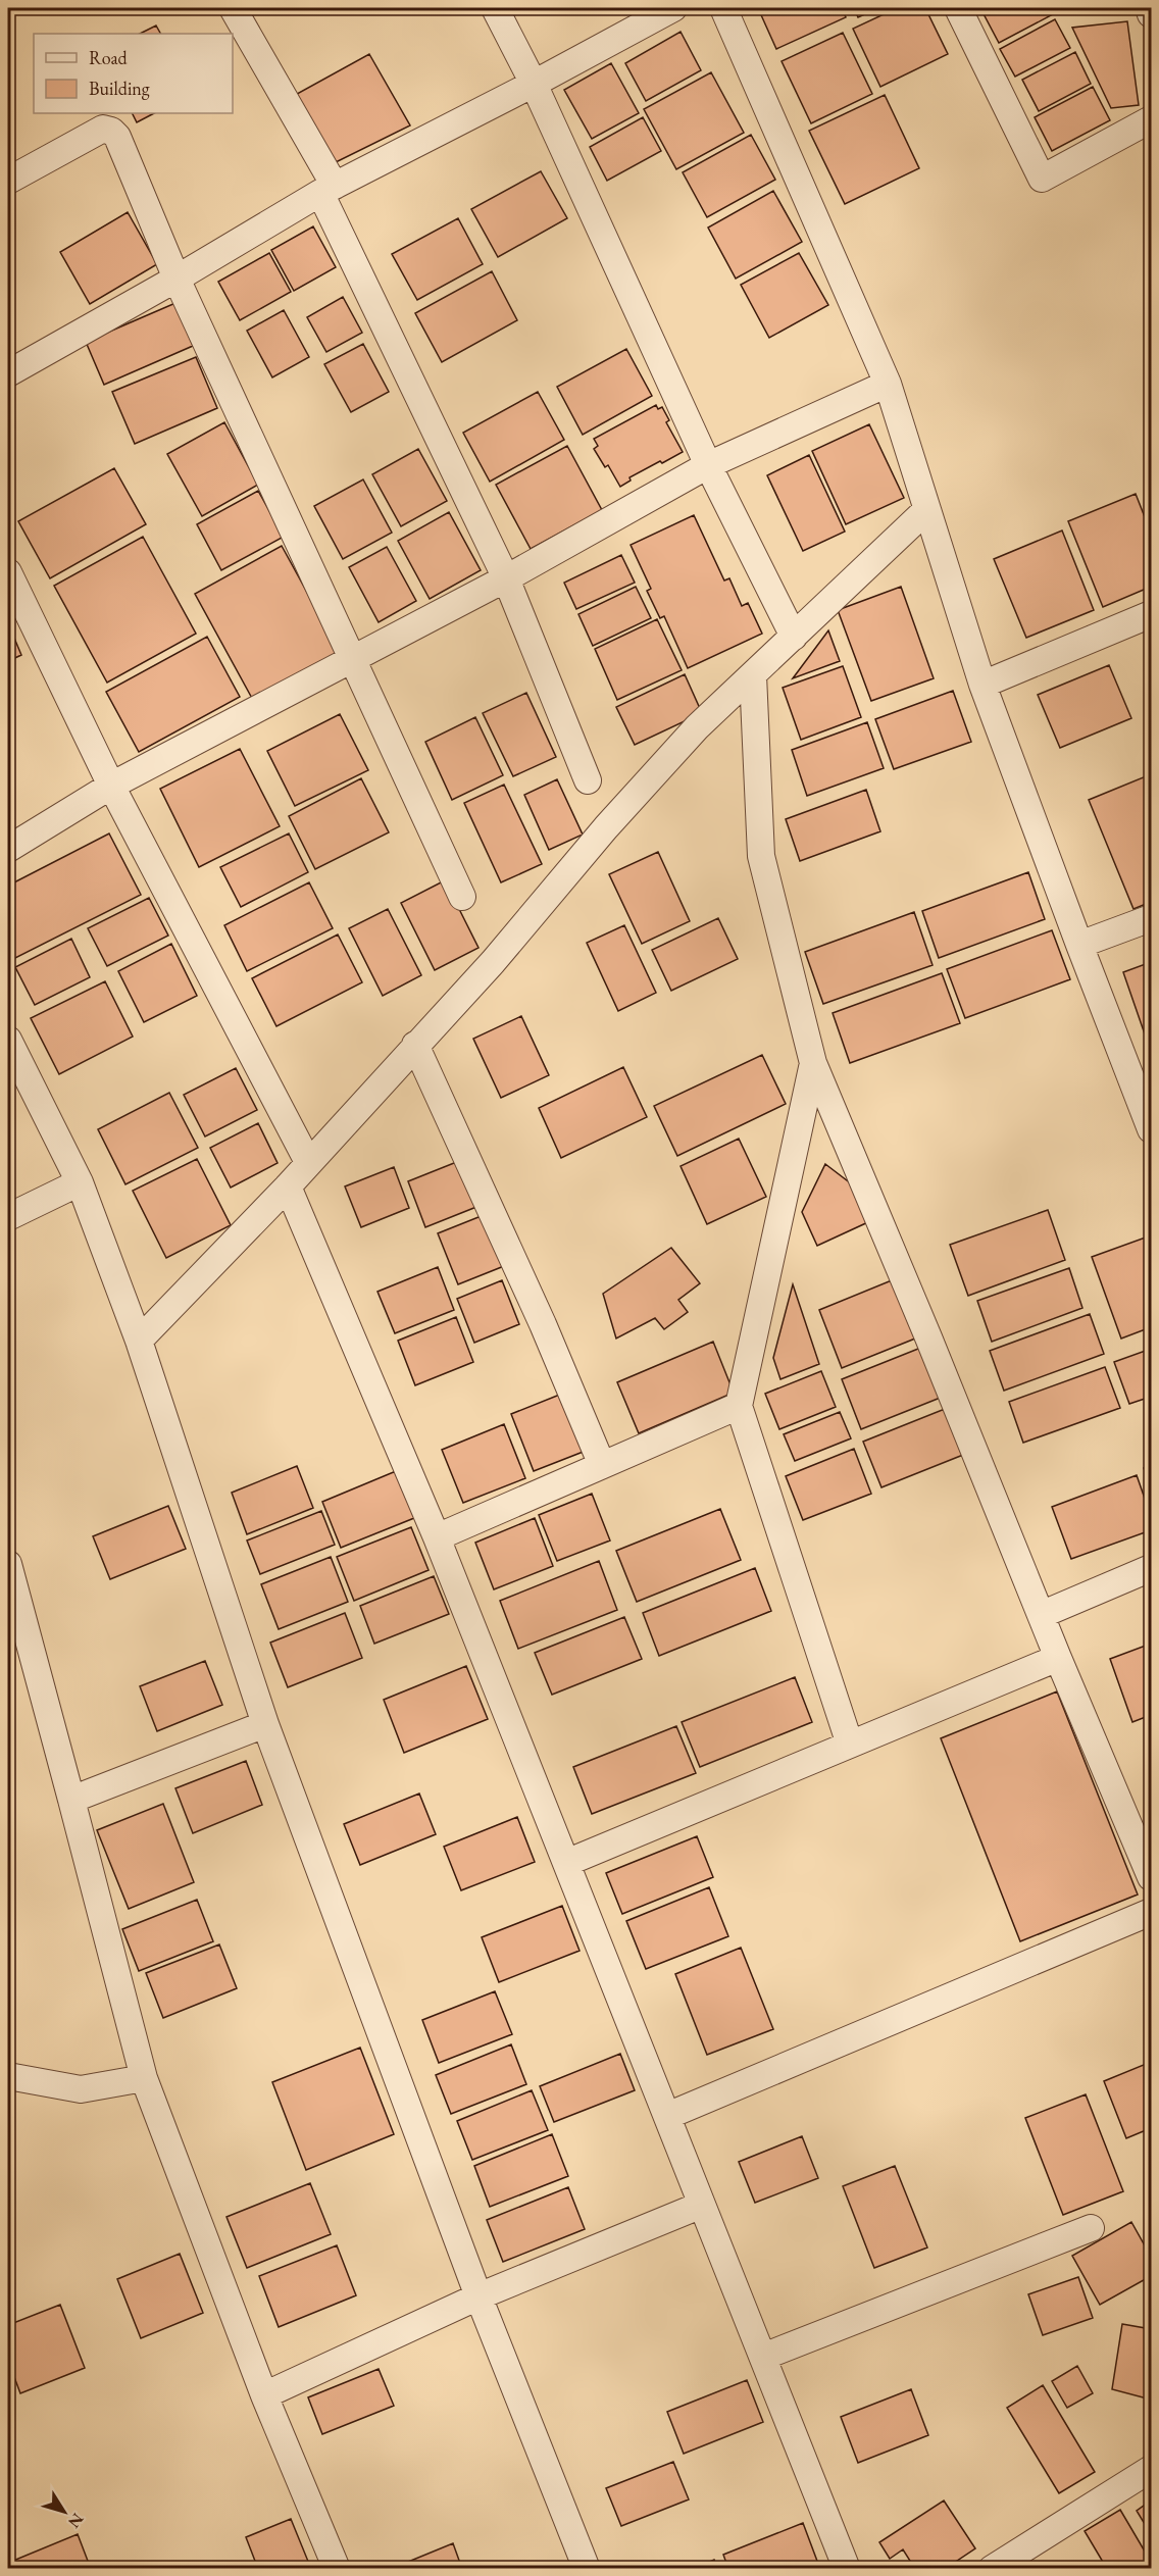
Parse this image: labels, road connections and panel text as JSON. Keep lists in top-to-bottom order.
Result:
{
  "legend": ["Road", "Building"],
  "north": "bottom right"
}
